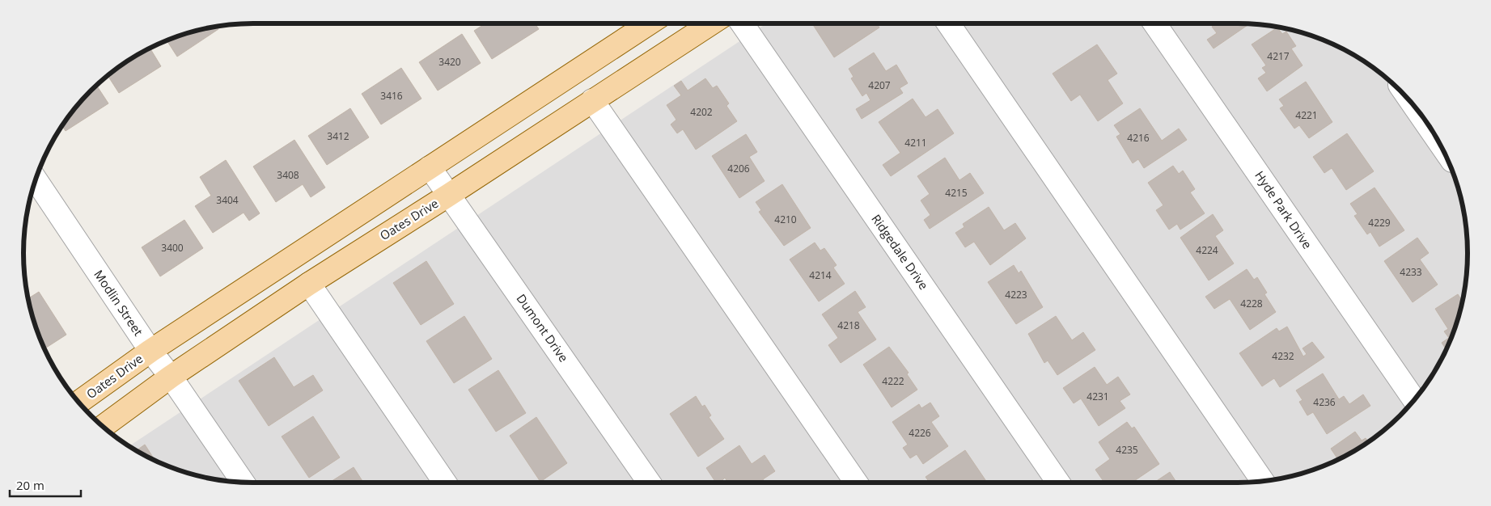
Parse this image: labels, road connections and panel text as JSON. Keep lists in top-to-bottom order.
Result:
{
  "streets": {
    "main road": ["Oates Drive"],
    "street": [
      "Hyde Park Drive",
      "Ridgedale Drive",
      "Modlin Street",
      "Dumont Drive"
    ]
  },
  "crossings": [
    ["Oates Drive", "Modlin Street"],
    ["Oates Drive", "Dumont Drive"]
  ],
  "house_numbers": [
    "4217",
    "3420",
    "4207",
    "3416",
    "4202",
    "4221",
    "3412",
    "4216",
    "4211",
    "4206",
    "3408",
    "4215",
    "3404",
    "4210",
    "4229",
    "3400",
    "4224",
    "4233",
    "4214",
    "4223",
    "4228",
    "4218",
    "4232",
    "4222",
    "4231",
    "4236",
    "4226",
    "4235"
  ],
  "scale_bar": "20 m"
}
